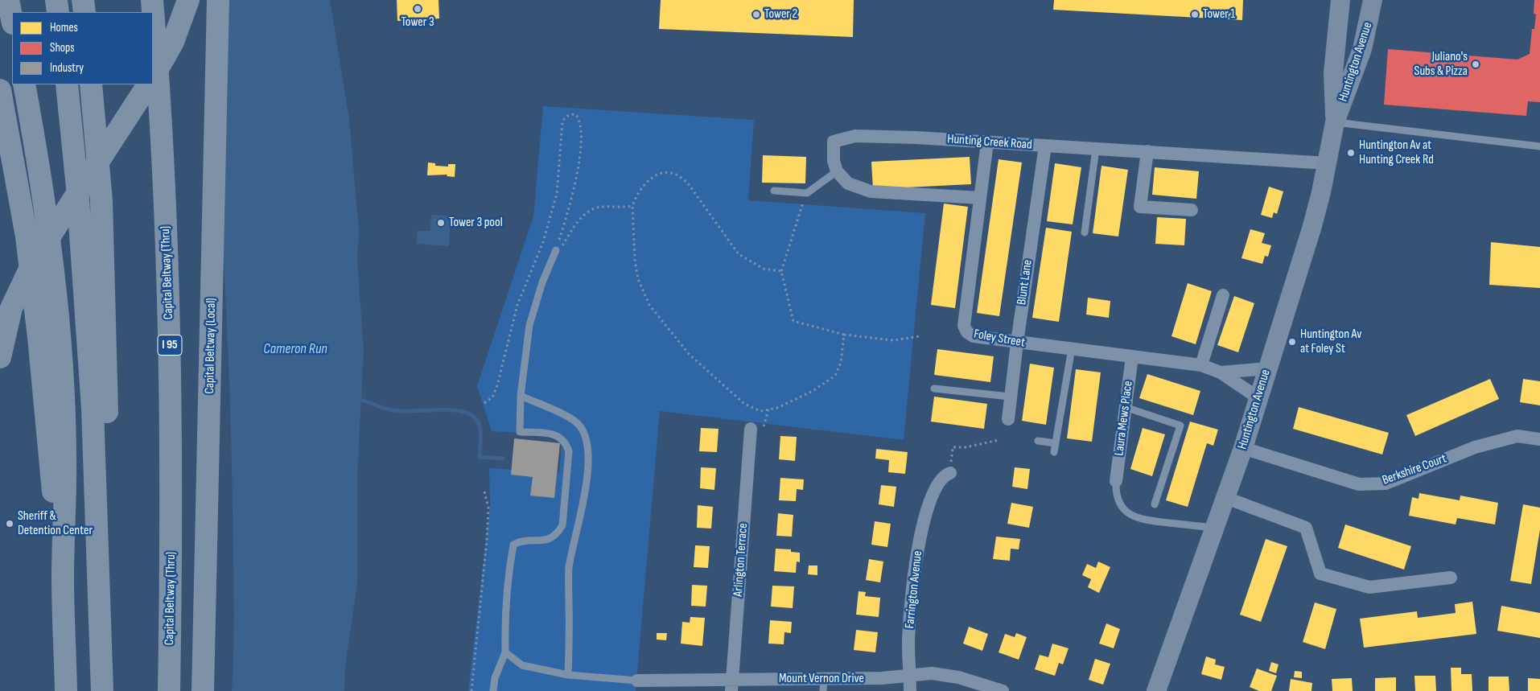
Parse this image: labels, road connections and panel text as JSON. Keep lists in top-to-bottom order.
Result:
{
  "streets": {
    "highway": ["Capital Beltway (Thru)", "I 95", "Capital Beltway (Local)"],
    "main road": ["Huntington Avenue"],
    "street": [
      "Hunting Creek Road",
      "Blunt Lane",
      "Foley Street",
      "Laura Mews Place",
      "Berkshire Court",
      "Arlington Terrace",
      "Farrington Avenue",
      "Mount Vernon Drive"
    ]
  },
  "crossings": [
    ["Huntington Avenue", "Hunting Creek Road"],
    ["Huntington Avenue", "Foley Street"],
    ["Huntington Avenue", "Berkshire Court"],
    ["Hunting Creek Road", "Blunt Lane"],
    ["Hunting Creek Road", "Foley Street"],
    ["Blunt Lane", "Foley Street"],
    ["Foley Street", "Laura Mews Place"],
    ["Arlington Terrace", "Mount Vernon Drive"],
    ["Farrington Avenue", "Mount Vernon Drive"]
  ],
  "water": ["Cameron Run"],
  "places": [
    "Tower 3",
    "Tower 2",
    "Tower 1",
    "Juliano's Subs & Pizza",
    "Huntington Av at Hunting Creek Rd",
    "Tower 3 pool",
    "Huntington Av at Foley St",
    "Sheriff & Detention Center"
  ],
  "legend": ["Homes", "Shops", "Industry"]
}
